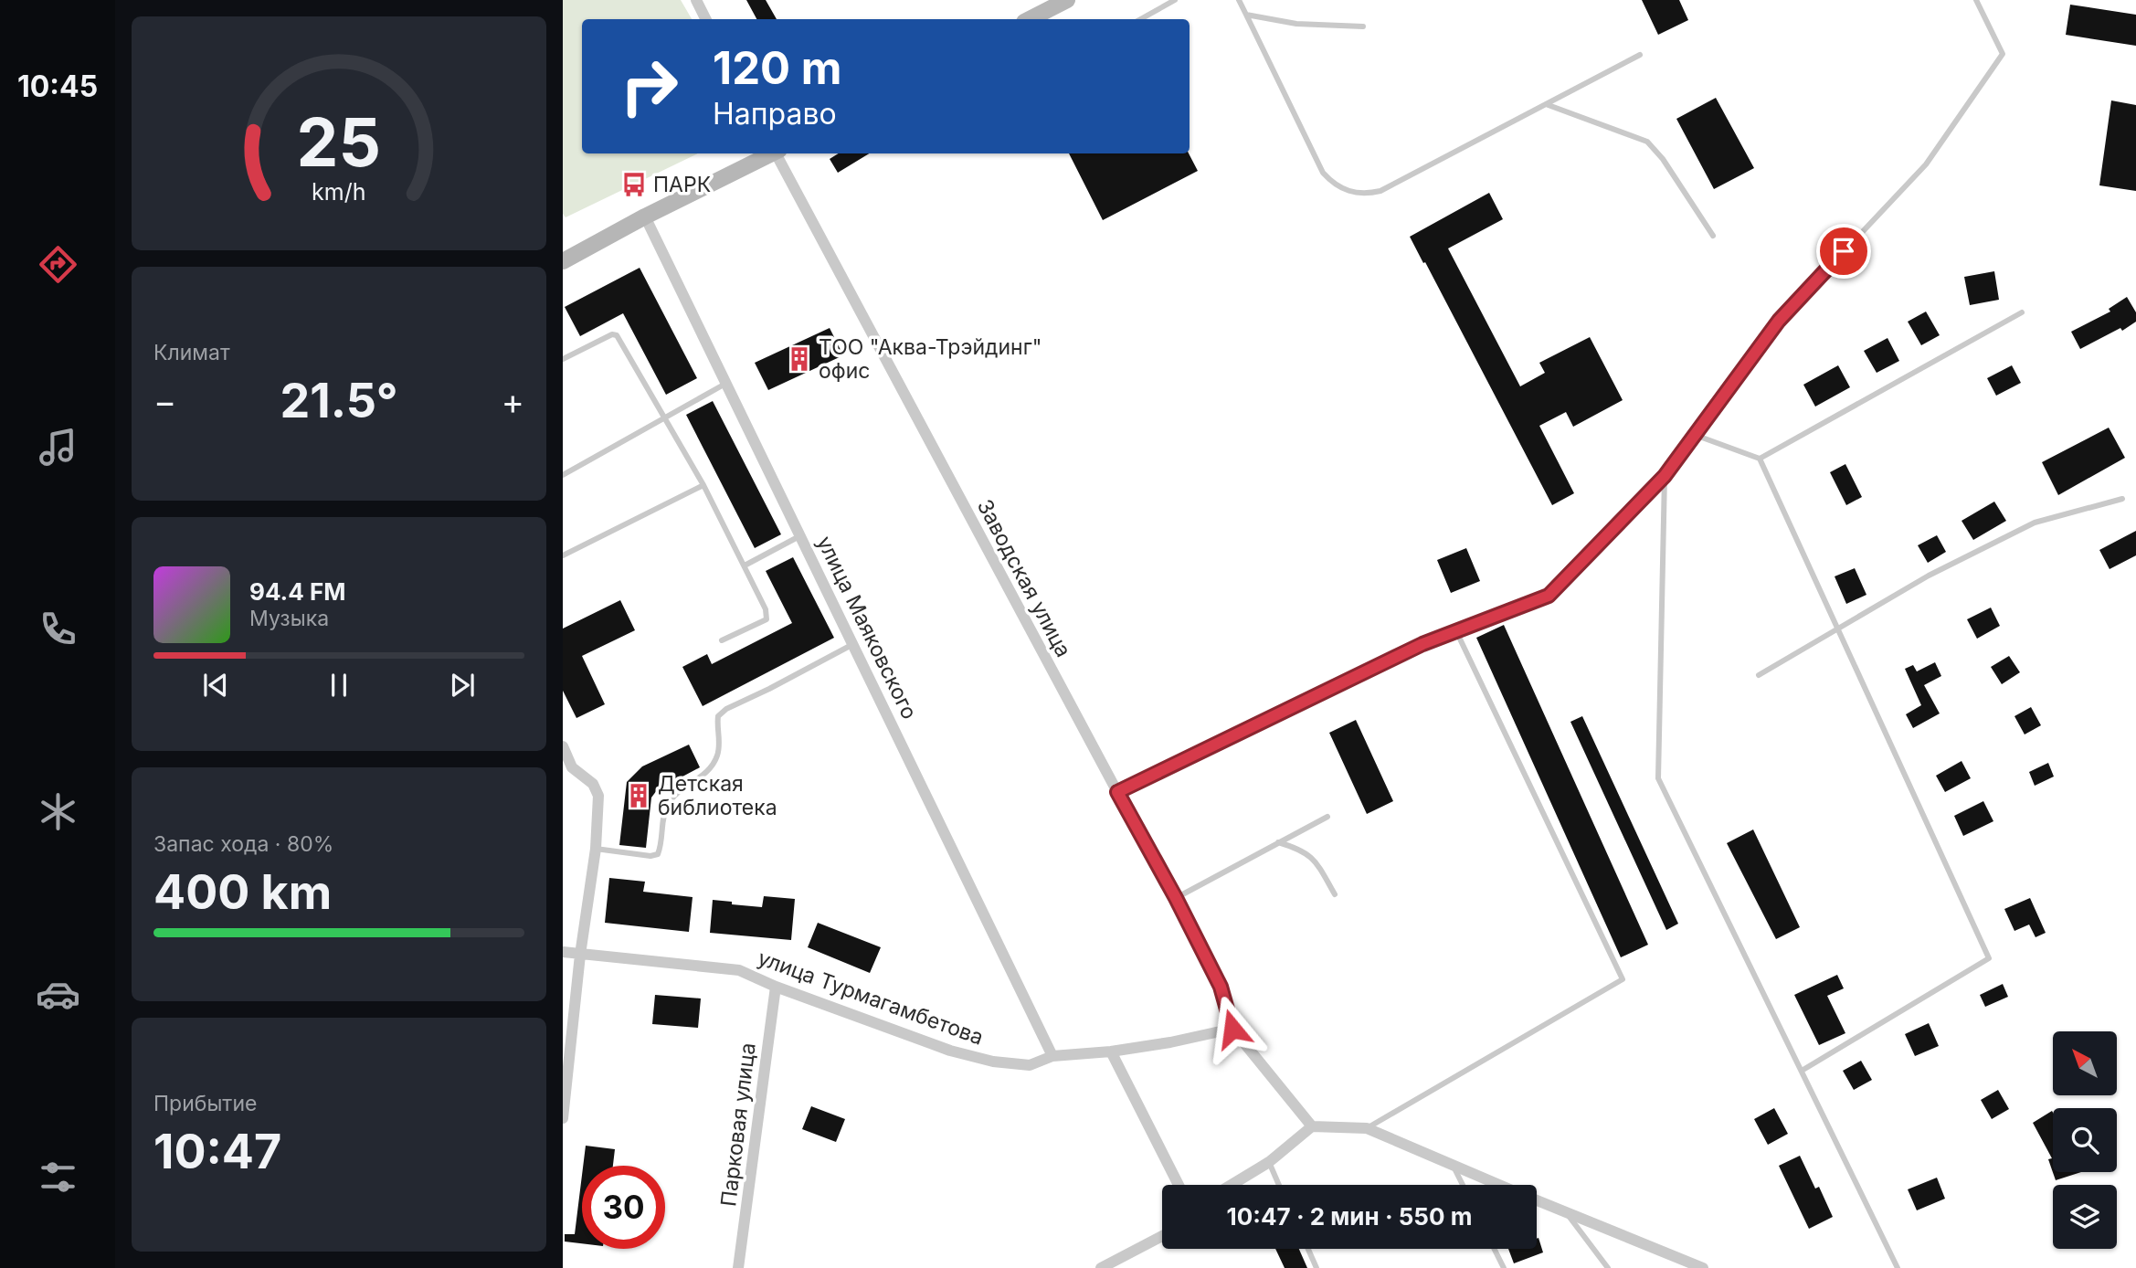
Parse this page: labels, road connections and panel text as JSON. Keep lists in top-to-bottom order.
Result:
{
  "streets": {
    "street": [
      "Заводская улица",
      "улица Маяковского",
      "улица Турмагамбетова",
      "Парковая улица"
    ]
  },
  "crossings": [
    ["Заводская улица", "улица Турмагамбетова"],
    ["улица Маяковского", "улица Турмагамбетова"],
    ["улица Турмагамбетова", "Парковая улица"]
  ],
  "places": {
    "bus stop": ["ПАРК"],
    "building": ["ТОО \"Аква-Трэйдинг\" офис", "Детская библиотека"]
  },
  "north": "top left",
  "page": {
    "tabs": "10:45",
    "turn": ["120 m", "Направо"],
    "tile": [
      "Климат",
      ["Запас хода · 80%", "400 km"],
      ["Прибытие", "10:47"]
    ],
    "heat": ["−", "21.5°", "+"],
    "song": ["94.4 FM", "Музыка"],
    "limit": "30",
    "trip": "10:47 · 2 мин · 550 m",
    "gauge": ["25", "km/h"]
  }
}
